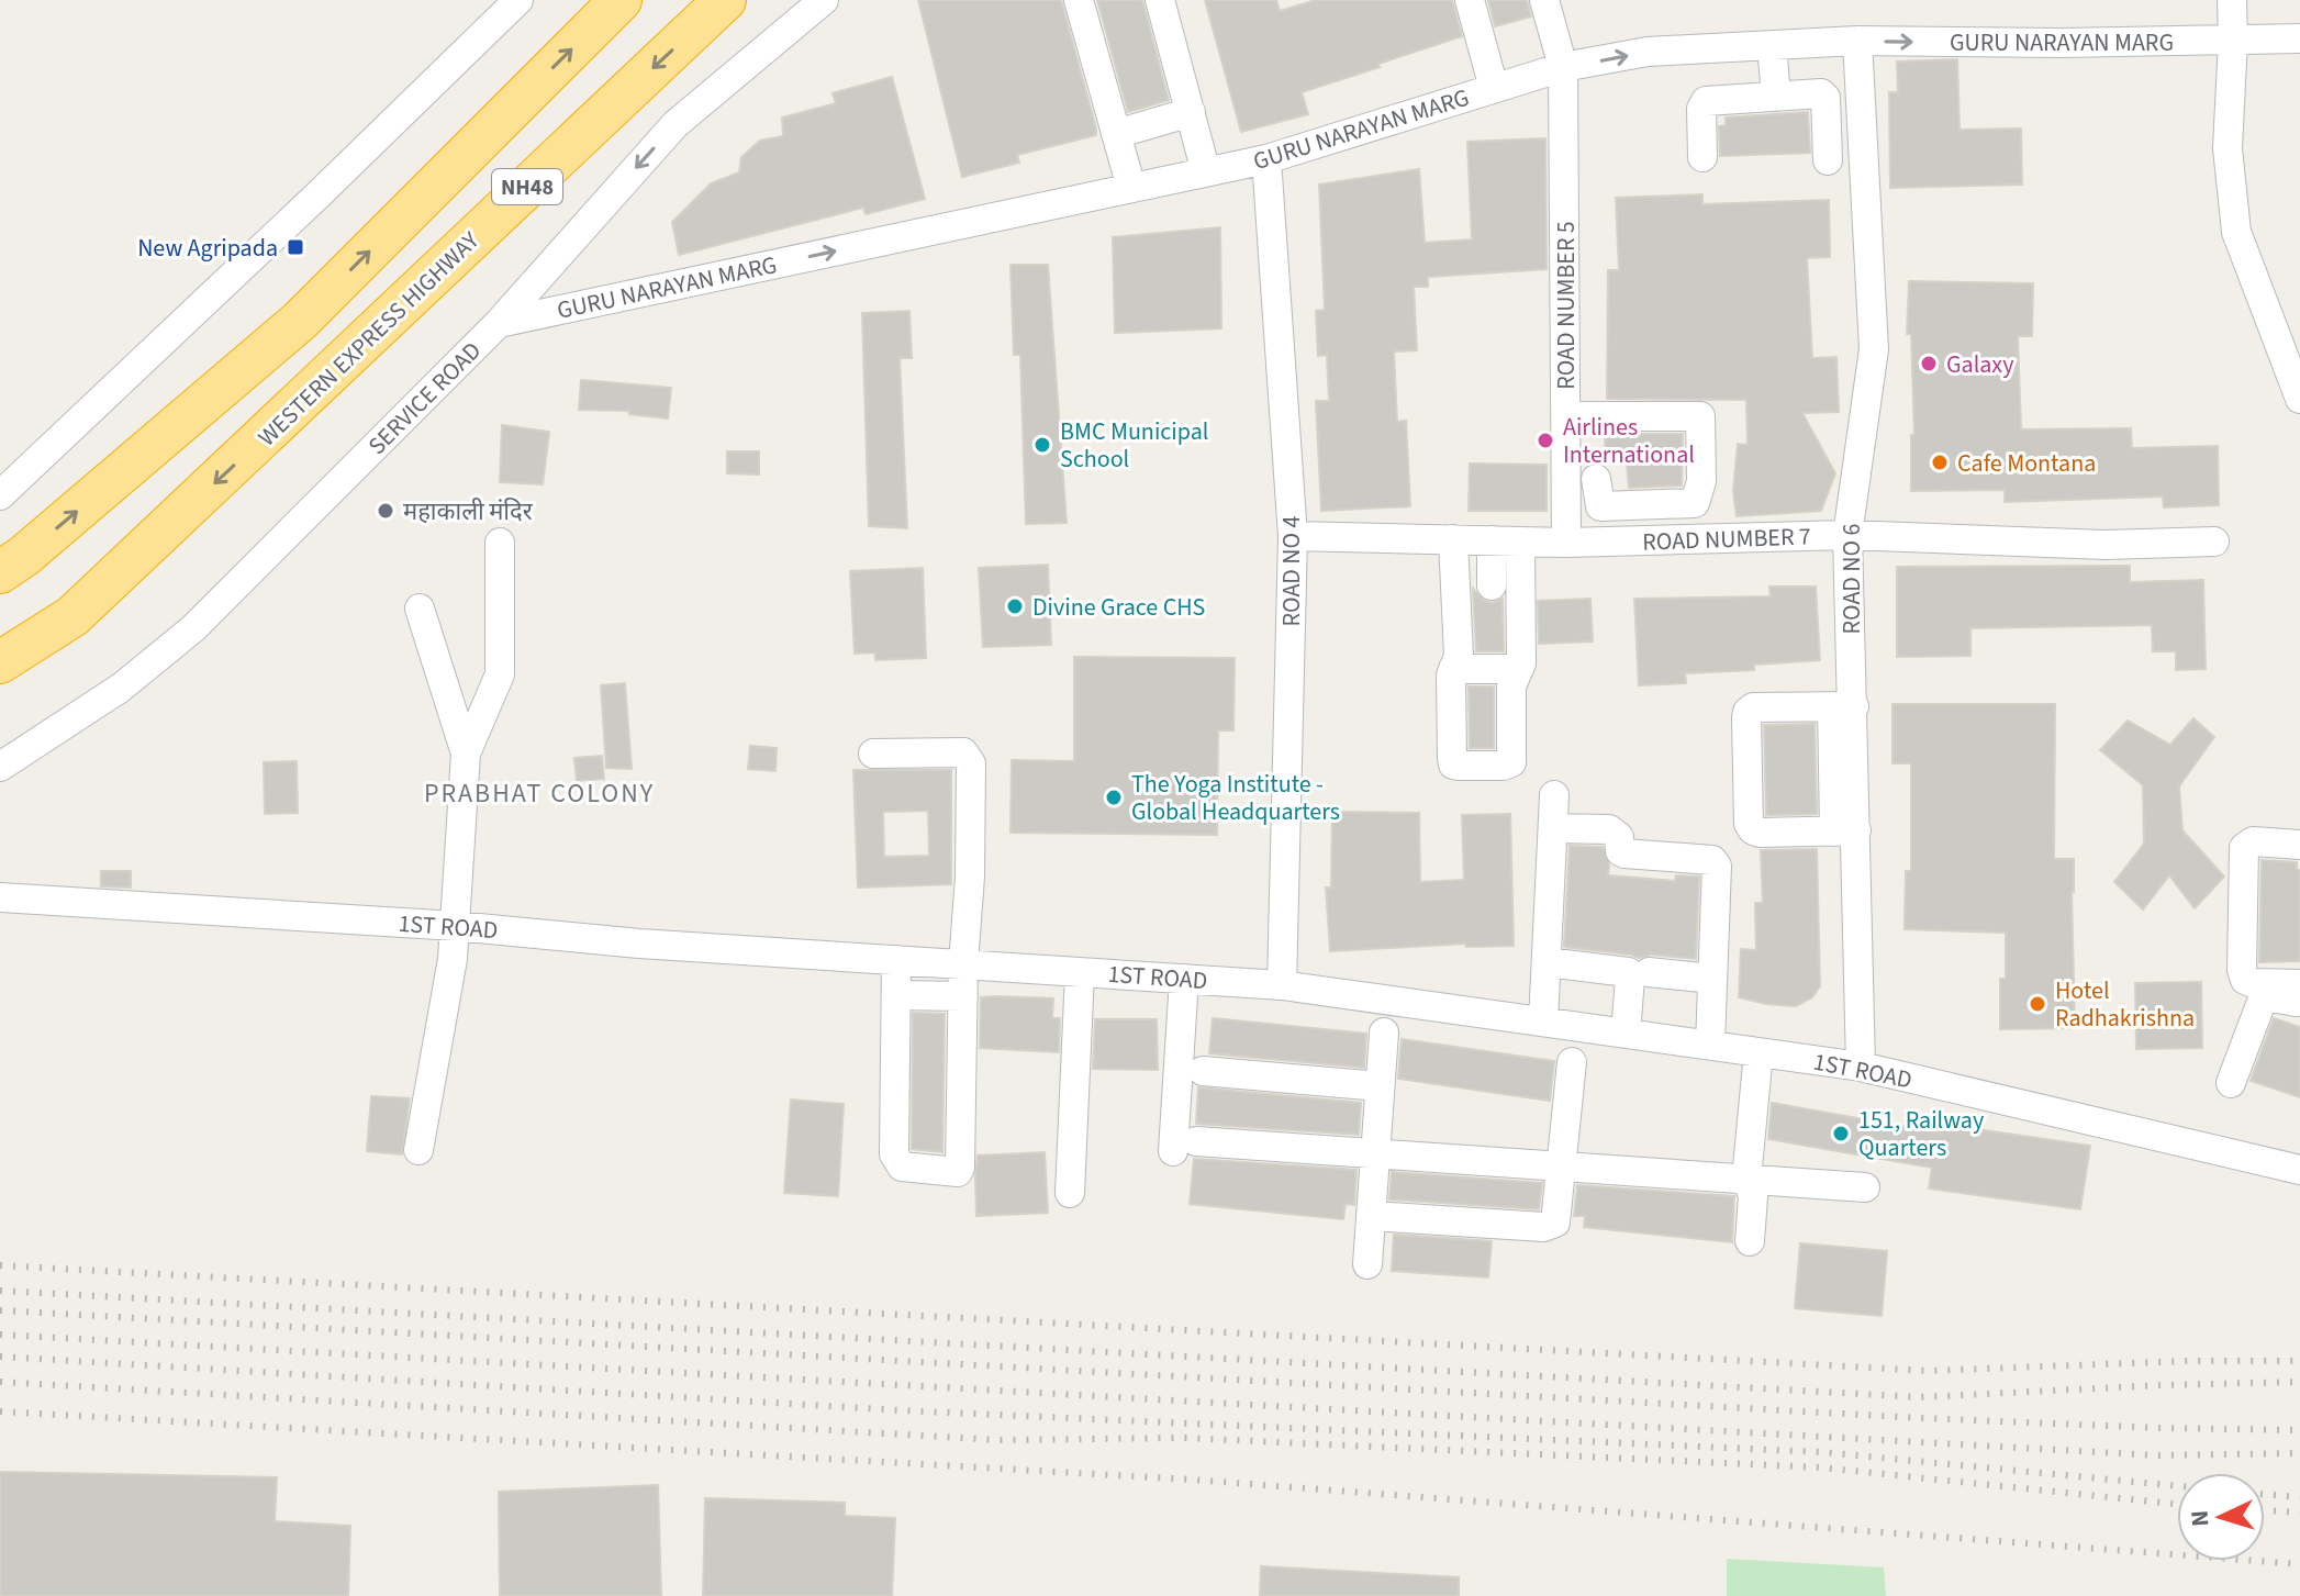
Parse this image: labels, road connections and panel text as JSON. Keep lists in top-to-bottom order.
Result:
{
  "streets": {
    "highway": ["NH48", "WESTERN EXPRESS HIGHWAY"],
    "street": [
      "GURU NARAYAN MARG",
      "ROAD NUMBER 5",
      "SERVICE ROAD",
      "ROAD NUMBER 7",
      "ROAD NO 4",
      "ROAD NO 6",
      "1ST ROAD"
    ]
  },
  "crossings": [
    ["GURU NARAYAN MARG", "ROAD NUMBER 5"],
    ["GURU NARAYAN MARG", "SERVICE ROAD"],
    ["GURU NARAYAN MARG", "ROAD NO 4"],
    ["GURU NARAYAN MARG", "ROAD NO 6"],
    ["ROAD NUMBER 5", "ROAD NUMBER 7"],
    ["ROAD NUMBER 7", "ROAD NO 4"],
    ["ROAD NUMBER 7", "ROAD NO 6"],
    ["ROAD NO 4", "1ST ROAD"],
    ["ROAD NO 6", "1ST ROAD"]
  ],
  "one_way": ["GURU NARAYAN MARG"],
  "districts": ["PRABHAT COLONY"],
  "places": {
    "transit": ["New Agripada"],
    "other": [
      "Galaxy",
      "Airlines International",
      "BMC Municipal School",
      "Cafe Montana",
      "महाकाली मंदिर",
      "Divine Grace CHS",
      "The Yoga Institute - Global Headquarters",
      "Hotel Radhakrishna",
      "151, Railway Quarters"
    ]
  },
  "north": "left"
}
